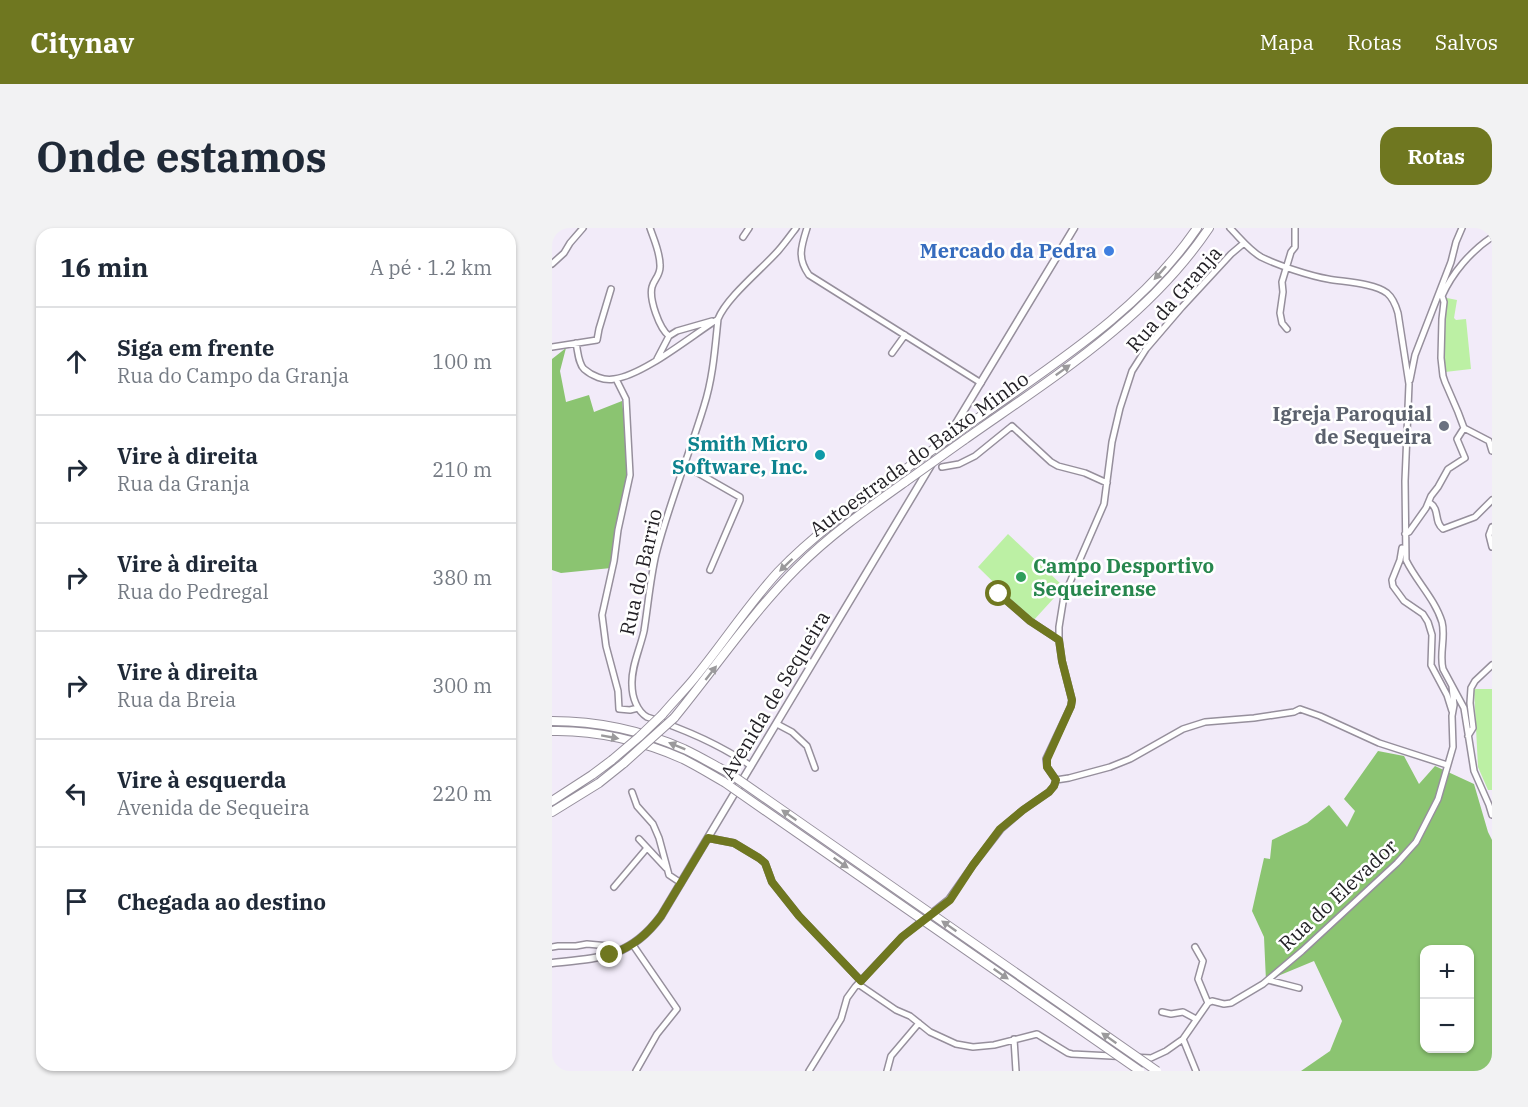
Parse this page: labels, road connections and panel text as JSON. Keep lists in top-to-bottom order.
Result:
{
  "streets": {
    "highway": ["Autoestrada do Baixo Minho"],
    "main road": ["Avenida de Sequeira"],
    "street": ["Rua da Granja", "Rua do Barrio", "Rua do Elevador"]
  },
  "places": [
    "Mercado da Pedra",
    "Igreja Paroquial de Sequeira",
    "Smith Micro Software, Inc.",
    "Campo Desportivo Sequeirense"
  ],
  "page": {
    "header": "Citynav",
    "nav": ["Mapa", "Rotas", "Salvos"],
    "buttons": "Rotas",
    "title": "Onde estamos",
    "heading": ["16 min", "A pé · 1.2 km"],
    "list": [
      ["Siga em frente", "Rua do Campo da Granja", "100 m"],
      ["Vire à direita", "Rua da Granja", "210 m"],
      ["Vire à direita", "Rua do Pedregal", "380 m"],
      ["Vire à direita", "Rua da Breia", "300 m"],
      ["Vire à esquerda", "Avenida de Sequeira", "220 m"],
      "Chegada ao destino"
    ],
    "map_buttons": ["+", "−"]
  }
}
